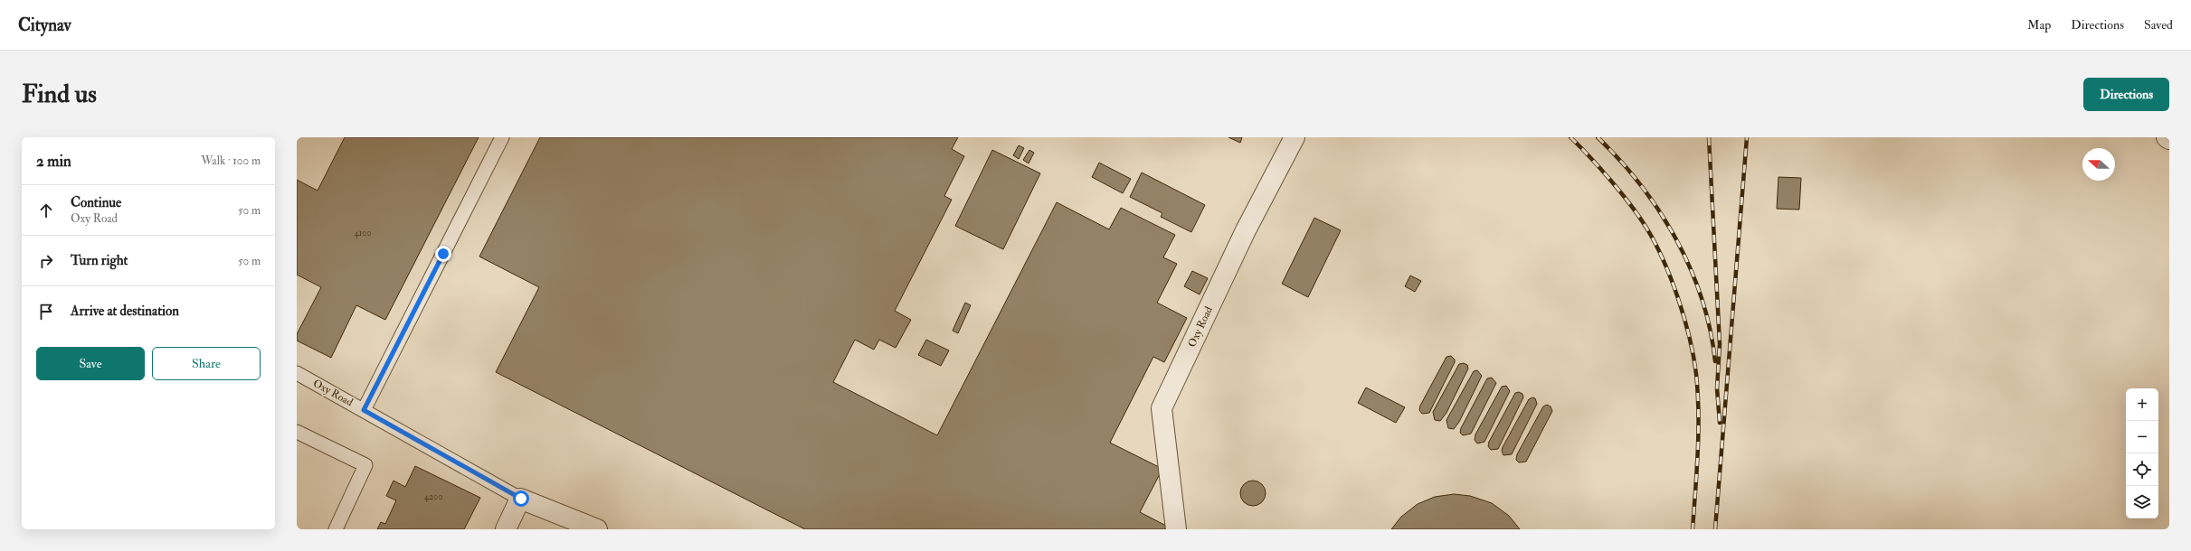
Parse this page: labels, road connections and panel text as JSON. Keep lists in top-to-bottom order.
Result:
{
  "streets": {
    "street": ["Oxy Road"]
  },
  "house_numbers": ["4100", "4200"],
  "north": "left",
  "page": {
    "header": "Citynav",
    "nav": ["Map", "Directions", "Saved"],
    "buttons": [
      "Directions",
      ["Save", "Share"]
    ],
    "title": "Find us",
    "heading": ["2 min", "Walk · 100 m"],
    "list": [
      ["Continue", "Oxy Road", "50 m"],
      ["Turn right", "50 m"],
      "Arrive at destination"
    ],
    "map_buttons": ["+", "−"]
  }
}
